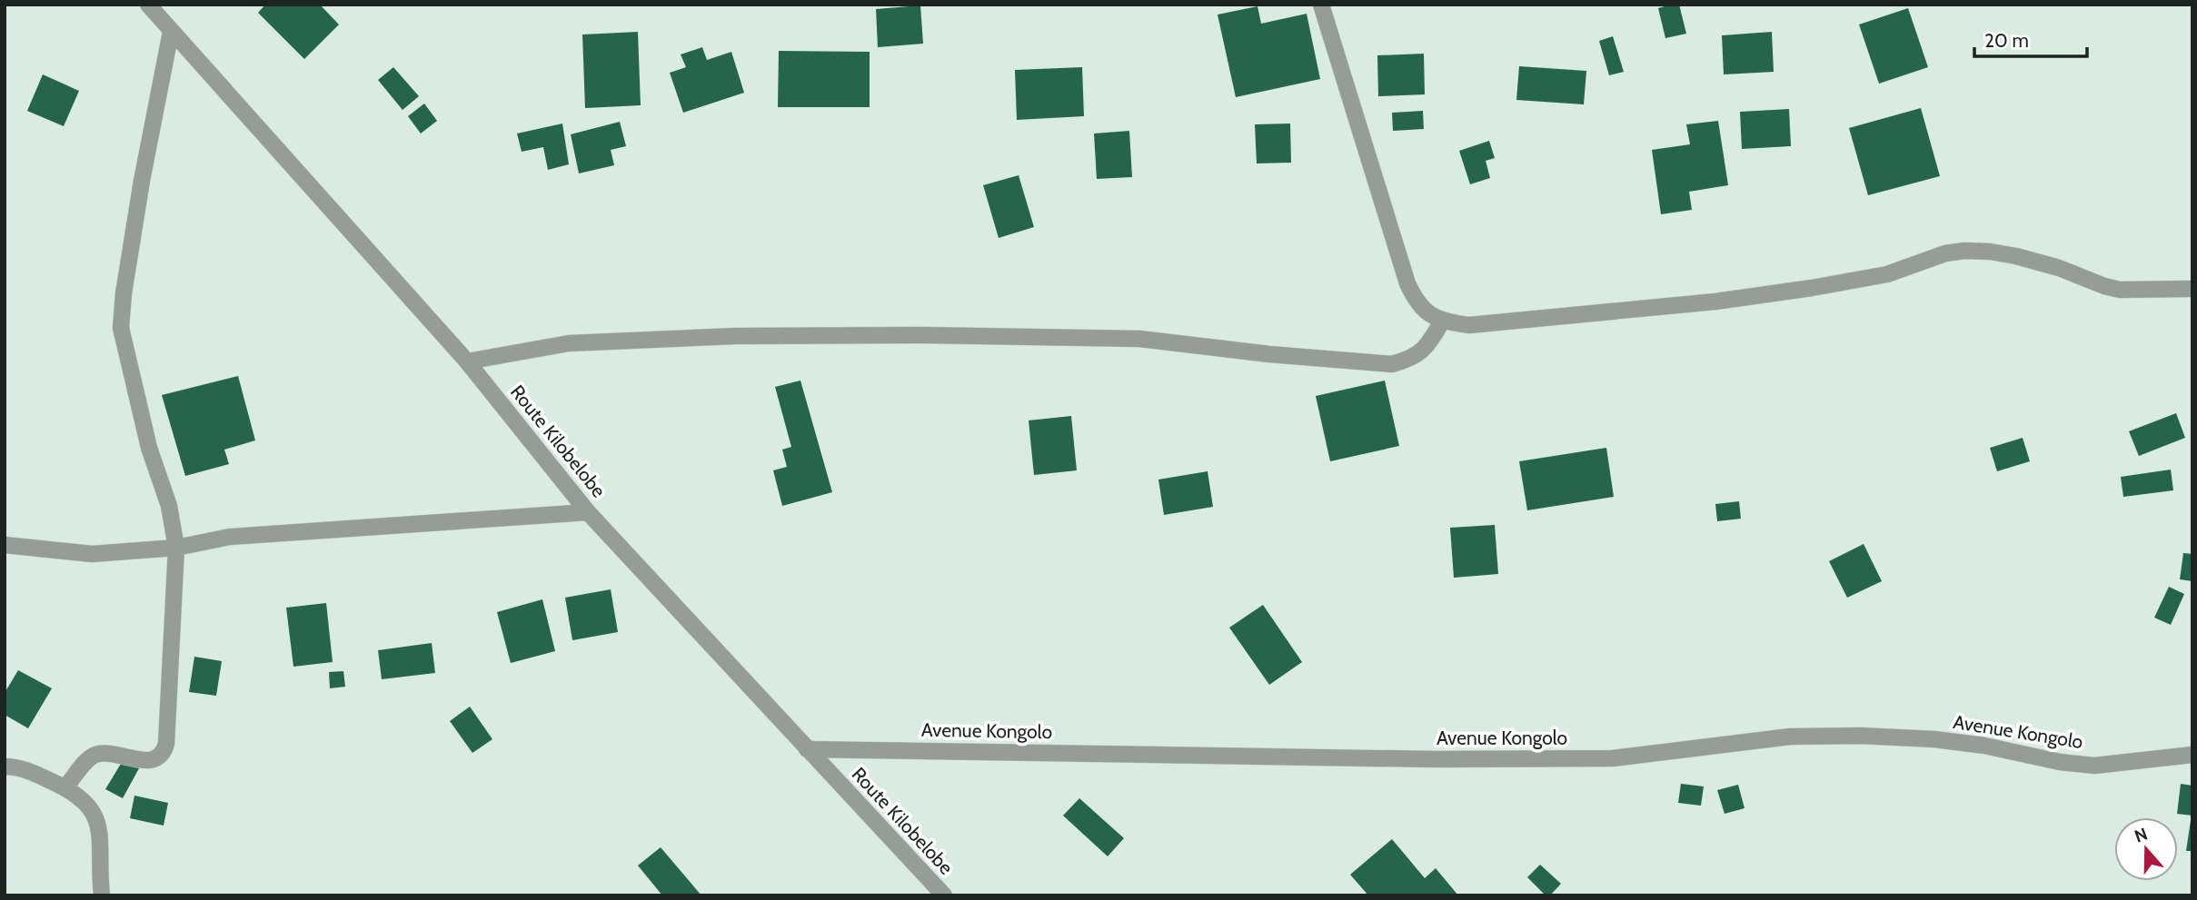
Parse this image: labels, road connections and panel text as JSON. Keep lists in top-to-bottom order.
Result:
{
  "streets": {
    "street": ["Route Kilobelobe", "Avenue Kongolo"]
  },
  "crossings": [
    ["Route Kilobelobe", "Avenue Kongolo"]
  ],
  "scale_bar": "20 m",
  "north": "top"
}
